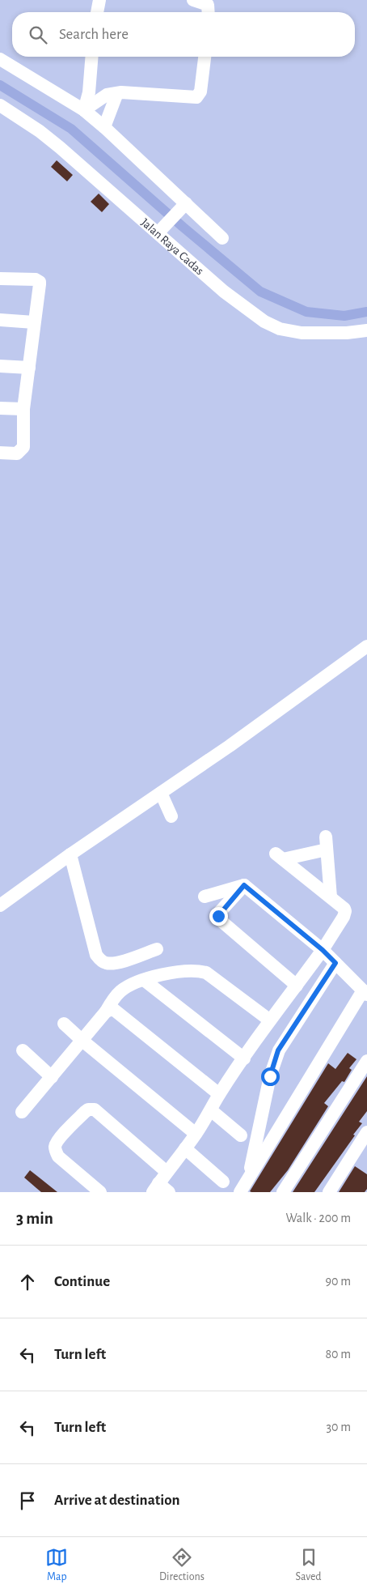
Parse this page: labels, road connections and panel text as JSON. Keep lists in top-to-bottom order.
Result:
{
  "streets": {
    "street": ["Jalan Raya Cadas"]
  },
  "page": {
    "search": "Search here",
    "heading": ["3 min", "Walk · 200 m"],
    "list": [
      ["Continue", "90 m"],
      ["Turn left", "80 m"],
      ["Turn left", "30 m"],
      "Arrive at destination"
    ],
    "nav": ["Map", "Directions", "Saved"]
  }
}
